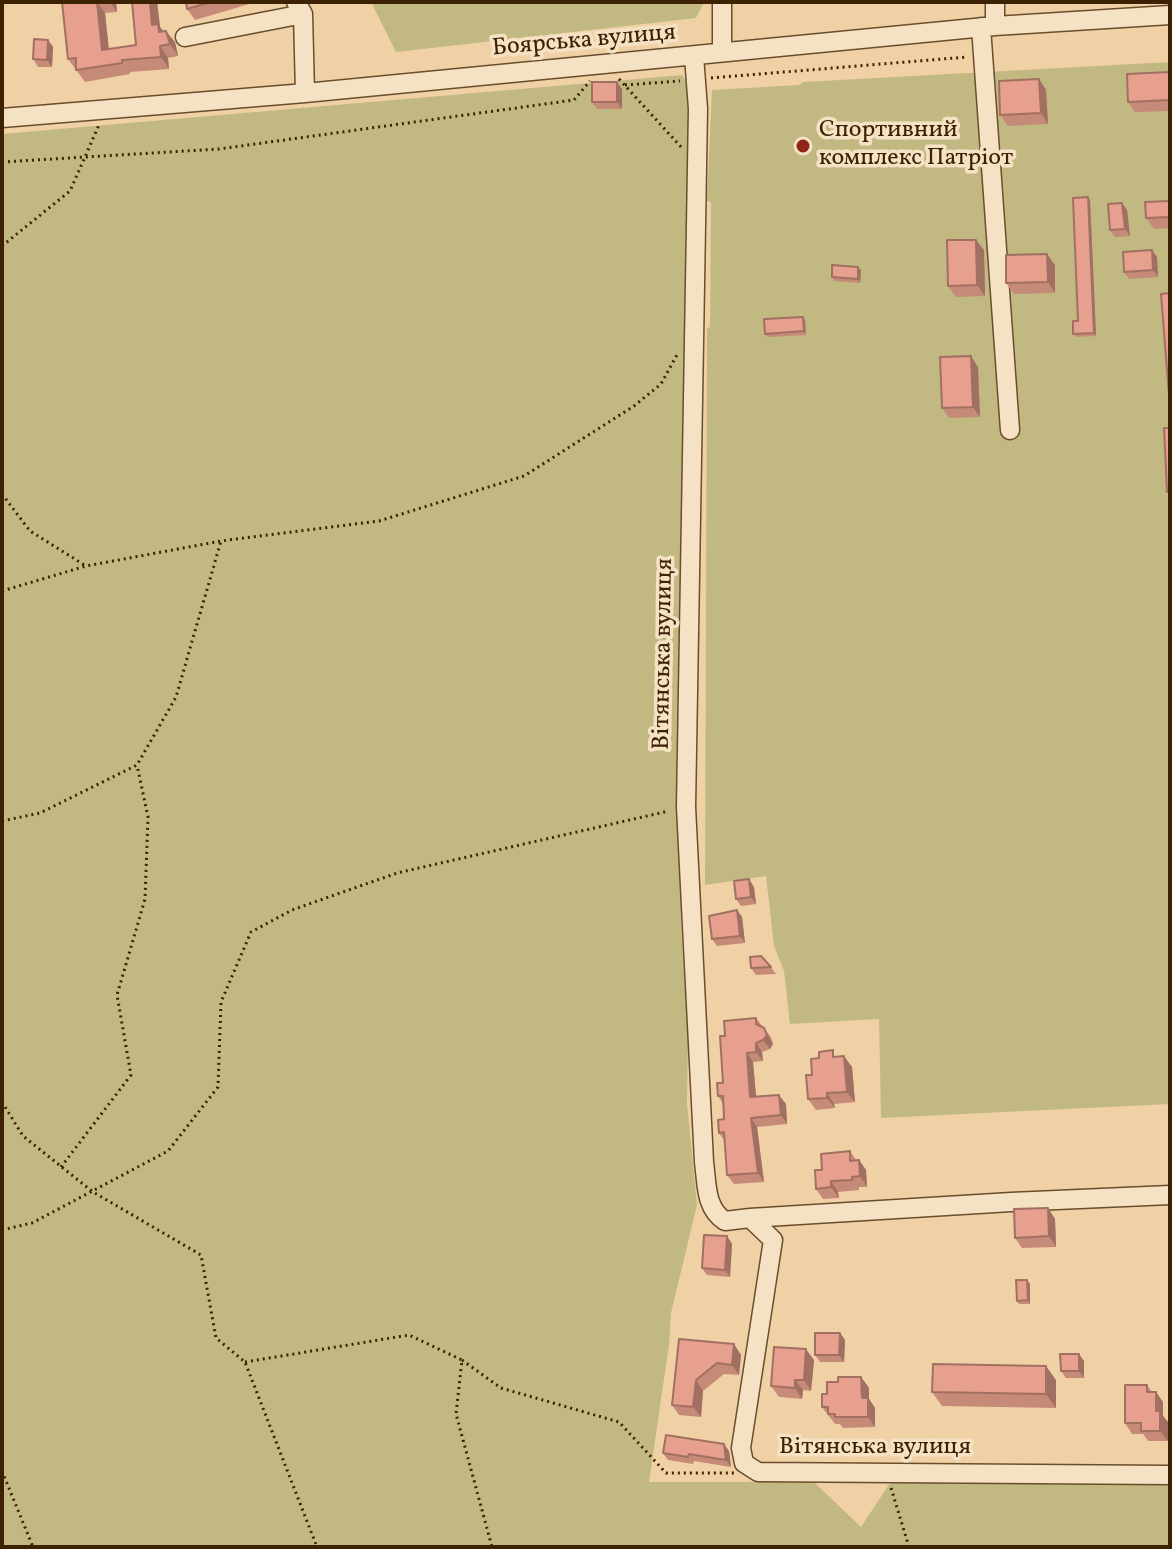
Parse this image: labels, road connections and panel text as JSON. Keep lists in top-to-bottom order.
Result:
{
  "streets": {
    "street": ["Боярська вулиця", "Вітянська вулиця"]
  },
  "crossings": [
    ["Боярська вулиця", "Вітянська вулиця"]
  ],
  "places": ["Спортивний комплекс Патріот"]
}
